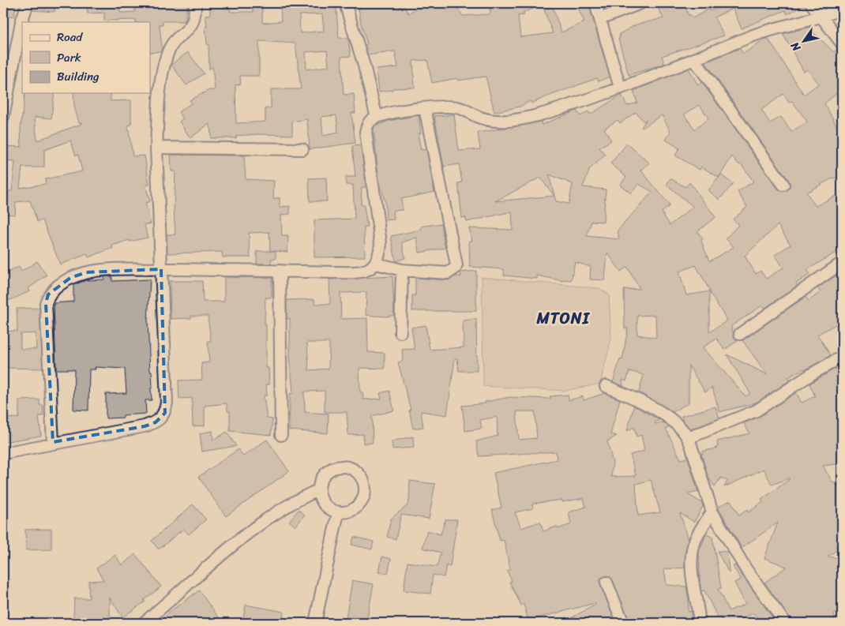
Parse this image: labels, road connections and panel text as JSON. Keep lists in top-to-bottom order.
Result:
{
  "districts": ["MTONI"],
  "legend": ["Road", "Park", "Building"],
  "north": "bottom left"
}
